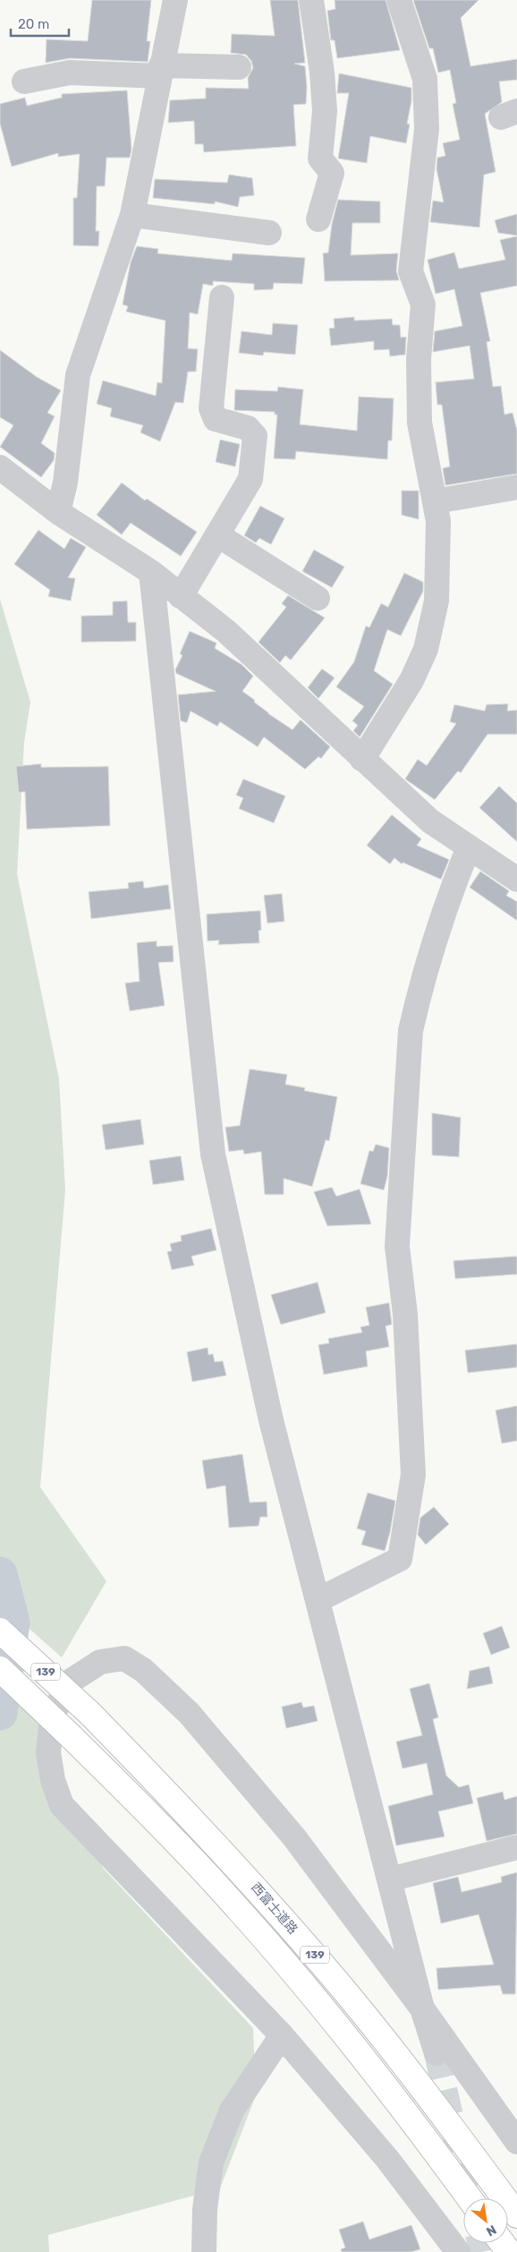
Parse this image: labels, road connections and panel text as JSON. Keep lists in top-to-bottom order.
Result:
{
  "streets": {
    "highway": ["139", "西富士道路"]
  },
  "scale_bar": "20 m",
  "north": "bottom right"
}
